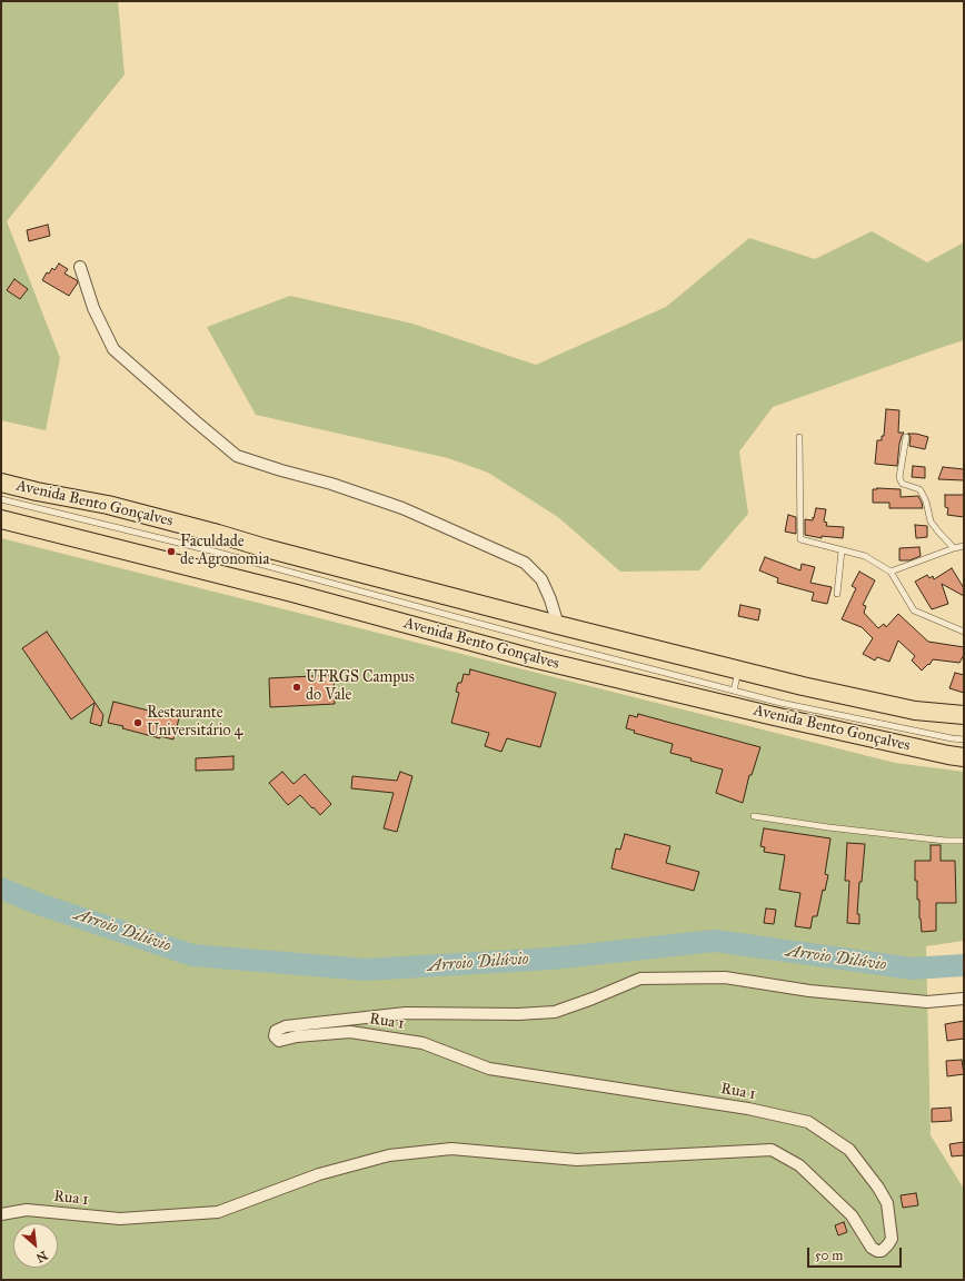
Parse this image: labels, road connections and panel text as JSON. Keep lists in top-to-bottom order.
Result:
{
  "streets": {
    "main road": ["Avenida Bento Gonçalves"],
    "street": ["Rua 1"]
  },
  "water": ["Arroio Dilúvio"],
  "places": ["Faculdade de Agronomia", "UFRGS Campus do Vale", "Restaurante Universitário 4"],
  "scale_bar": "50 m",
  "north": "bottom right"
}
